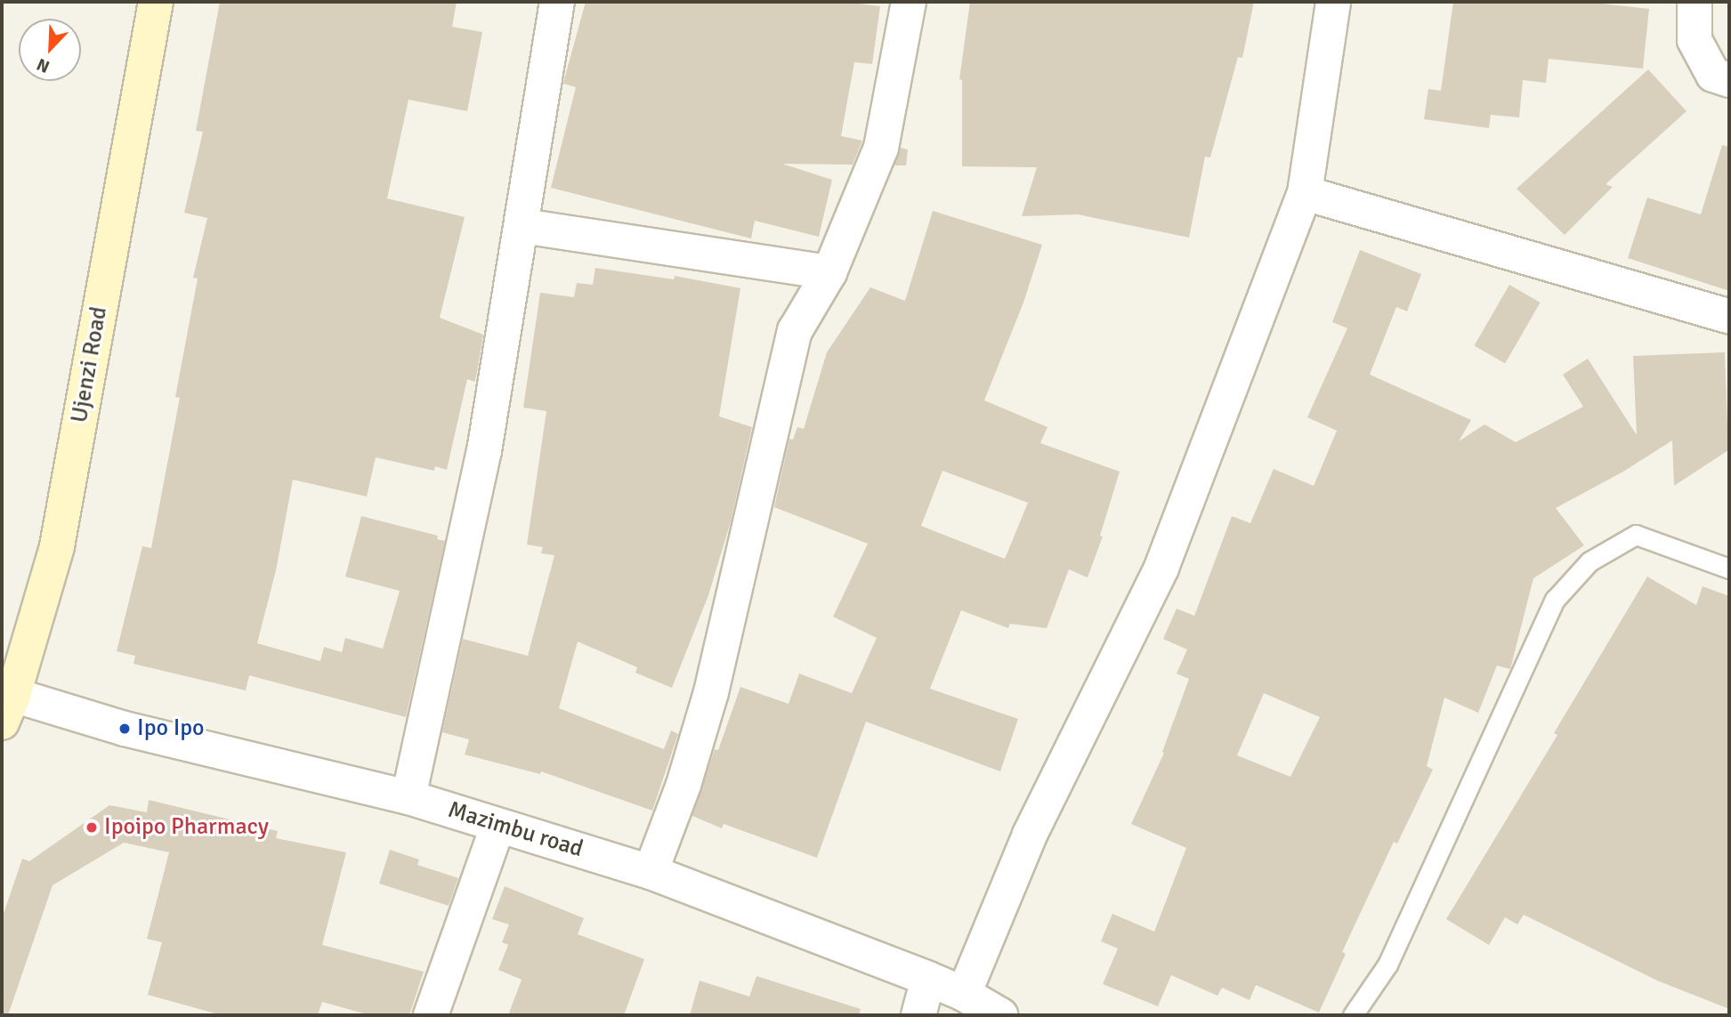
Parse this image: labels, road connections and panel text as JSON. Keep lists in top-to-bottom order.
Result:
{
  "streets": {
    "street": ["Ujenzi Road", "Mazimbu road"]
  },
  "crossings": [
    ["Ujenzi Road", "Mazimbu road"]
  ],
  "places": ["Ipo Ipo", "Ipoipo Pharmacy"],
  "north": "bottom left"
}
